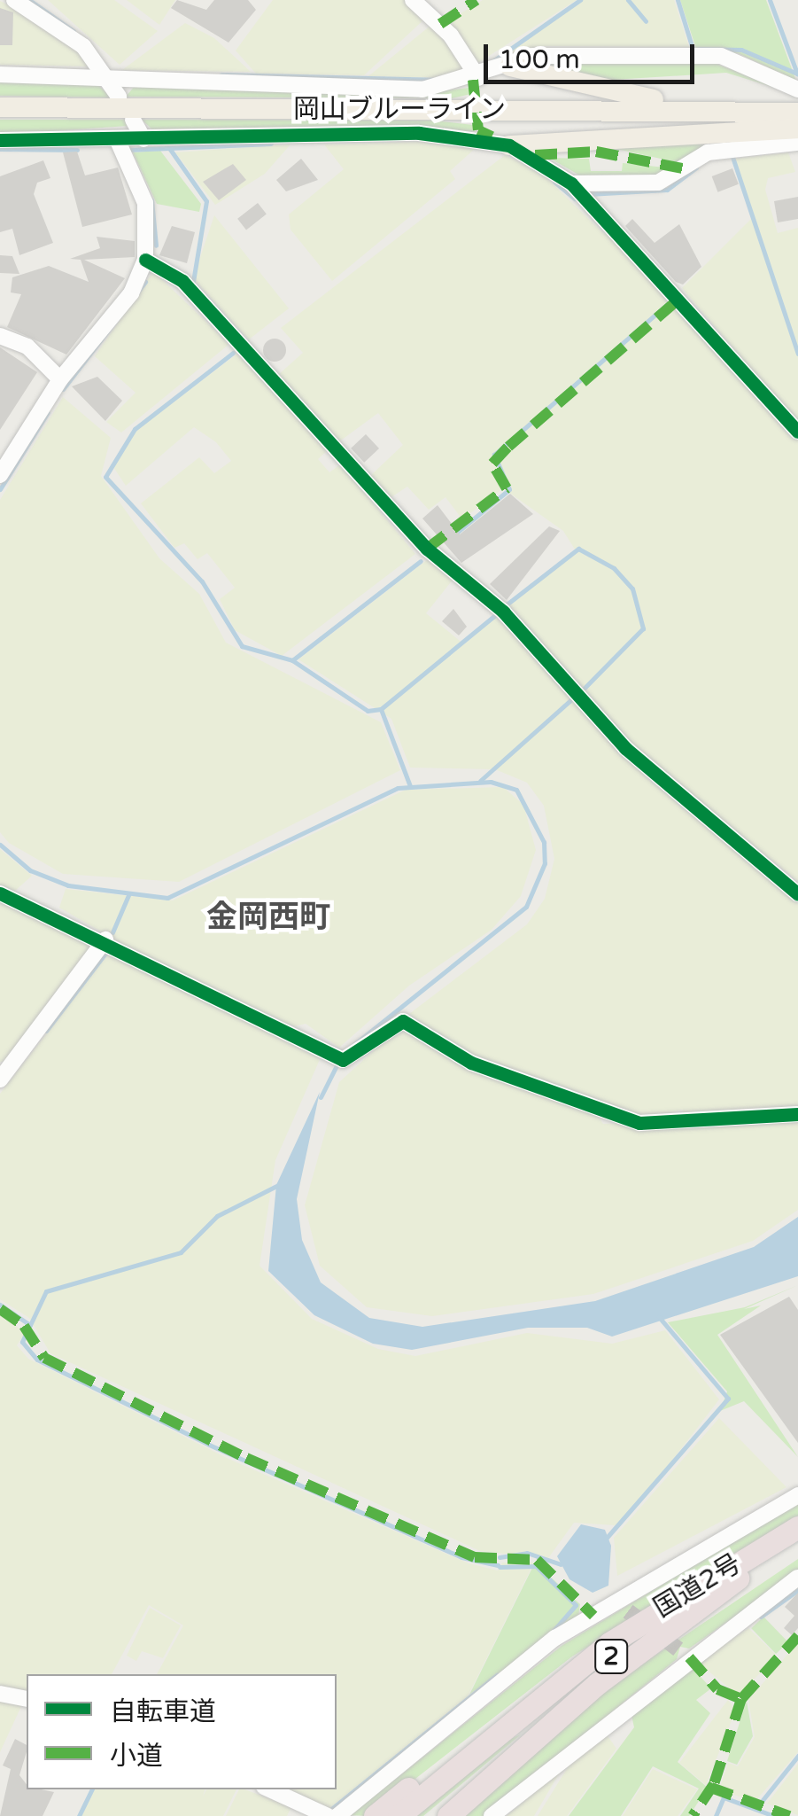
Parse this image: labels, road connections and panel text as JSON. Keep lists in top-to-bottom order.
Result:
{
  "streets": {
    "highway": ["国道2号", "2"],
    "main road": ["岡山ブルーライン"]
  },
  "districts": ["金岡西町"],
  "legend": ["自転車道", "小道"],
  "scale_bar": "100 m"
}
